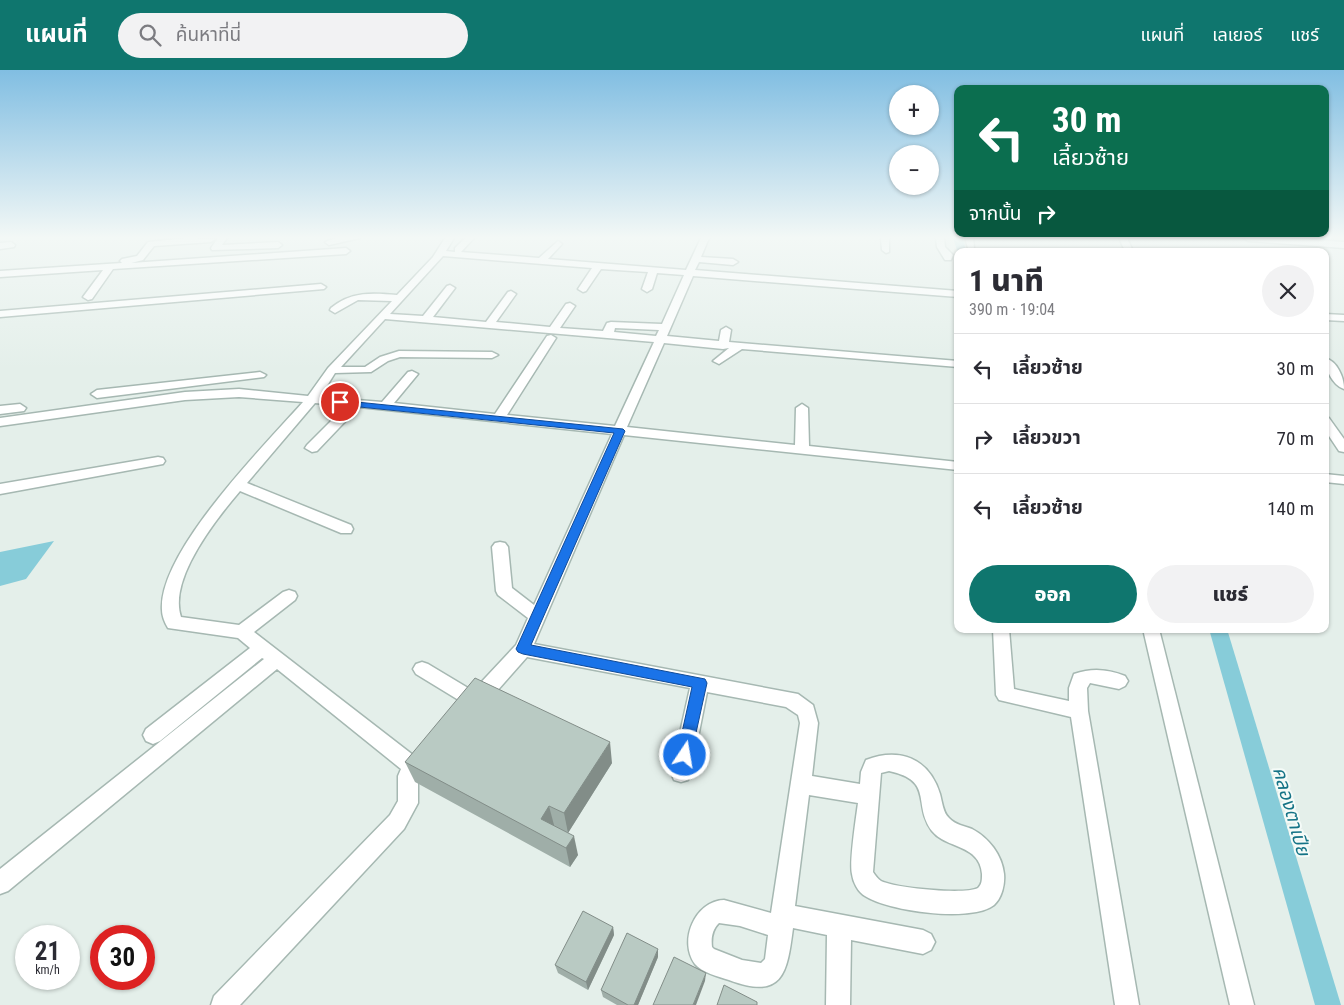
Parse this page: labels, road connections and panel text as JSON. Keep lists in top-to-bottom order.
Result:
{
  "water": ["คลองตาเปีย"],
  "page": {
    "header": "แผนที่",
    "search": "ค้นหาที่นี่",
    "nav": ["แผนที่", "เลเยอร์", "แชร์"],
    "map_buttons": ["+", "−"],
    "turn": ["30 m", "เลี้ยวซ้าย"],
    "then": "จากนั้น",
    "heading": ["1 นาที", "390 m · 19:04"],
    "list": [
      {
        "name": "เลี้ยวซ้าย",
        "value": "30 m"
      },
      {
        "name": "เลี้ยวขวา",
        "value": "70 m"
      },
      {
        "name": "เลี้ยวซ้าย",
        "value": "140 m"
      }
    ],
    "buttons": ["ออก", "แชร์"],
    "speed": "21 km/h",
    "limit": "30"
  }
}
